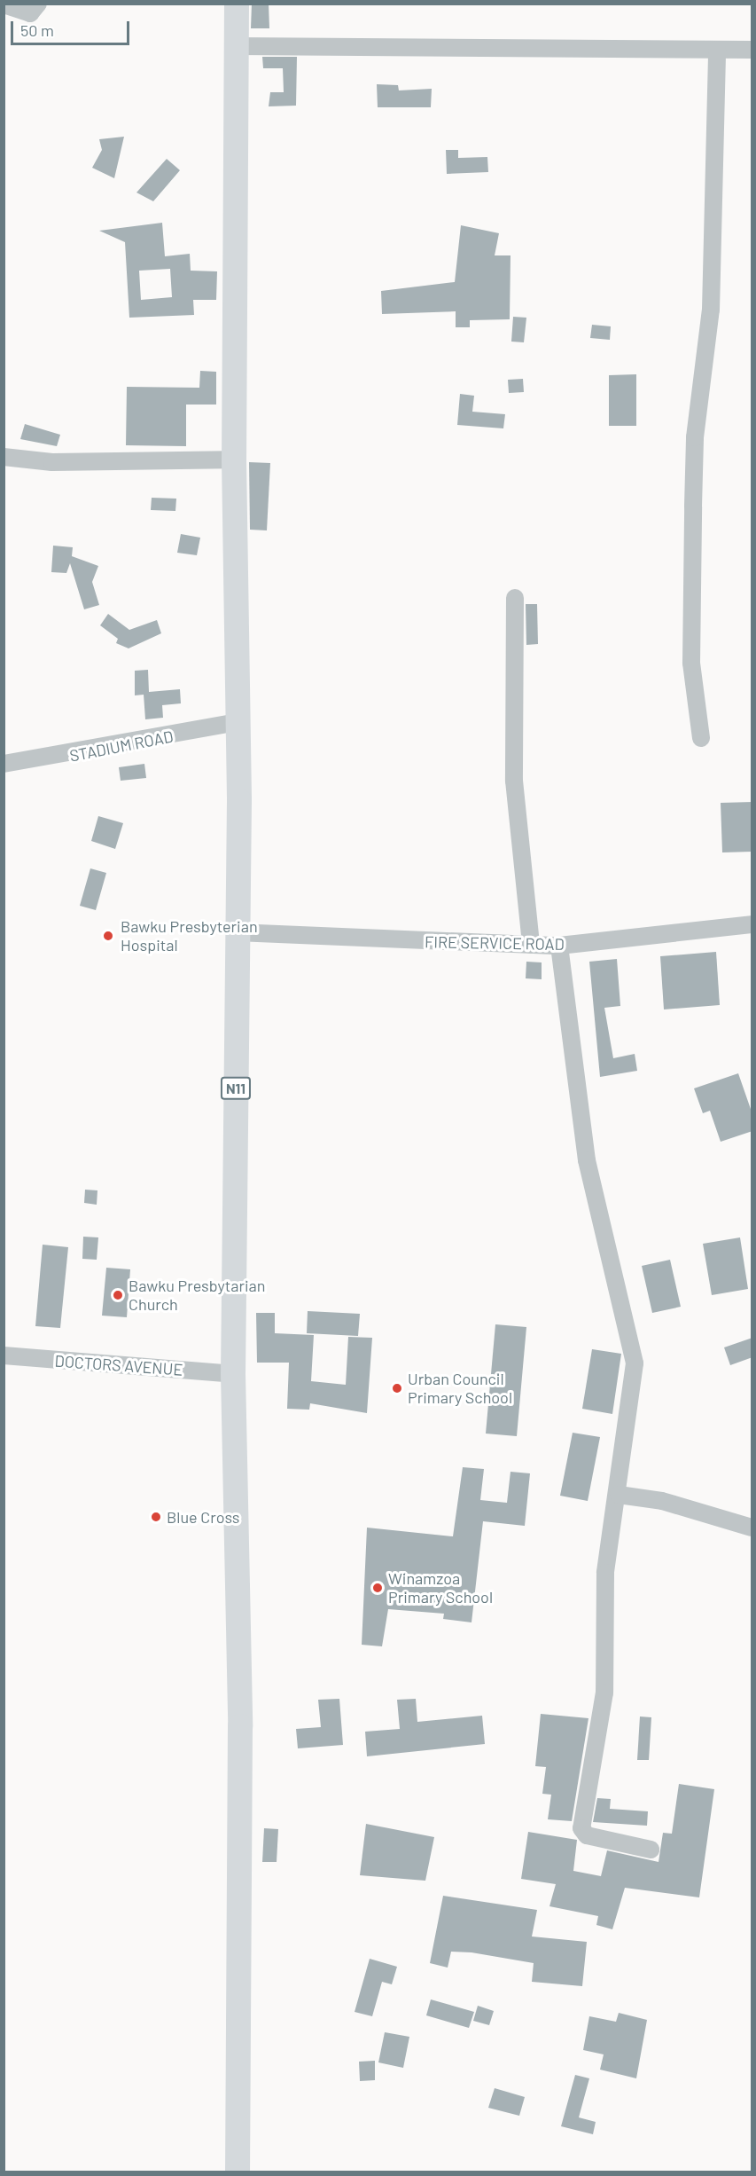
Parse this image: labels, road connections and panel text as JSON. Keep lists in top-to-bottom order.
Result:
{
  "streets": {
    "highway": ["N11"],
    "street": ["STADIUM ROAD", "FIRE SERVICE ROAD", "DOCTORS AVENUE"]
  },
  "crossings": [
    ["STADIUM ROAD", "N11"],
    ["FIRE SERVICE ROAD", "N11"],
    ["N11", "DOCTORS AVENUE"]
  ],
  "places": [
    "Bawku Presbyterian Hospital",
    "Bawku Presbytarian Church",
    "Urban Council Primary School",
    "Blue Cross",
    "Winamzoa Primary School"
  ],
  "scale_bar": "50 m"
}
